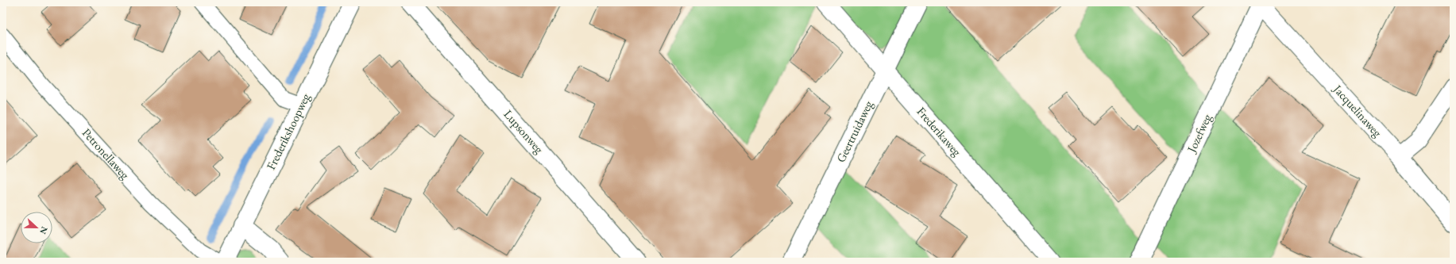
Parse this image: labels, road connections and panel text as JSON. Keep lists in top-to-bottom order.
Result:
{
  "streets": {
    "street": [
      "Jacquelinaweg",
      "Frederikshoopweg",
      "Lupsonweg",
      "Geertruidaweg",
      "Frederikaweg",
      "Jozefweg"
    ],
    "lane": ["Petronellaweg"]
  },
  "crossings": [
    ["Jacquelinaweg", "Jozefweg"],
    ["Geertruidaweg", "Frederikaweg"]
  ],
  "north": "right"
}
